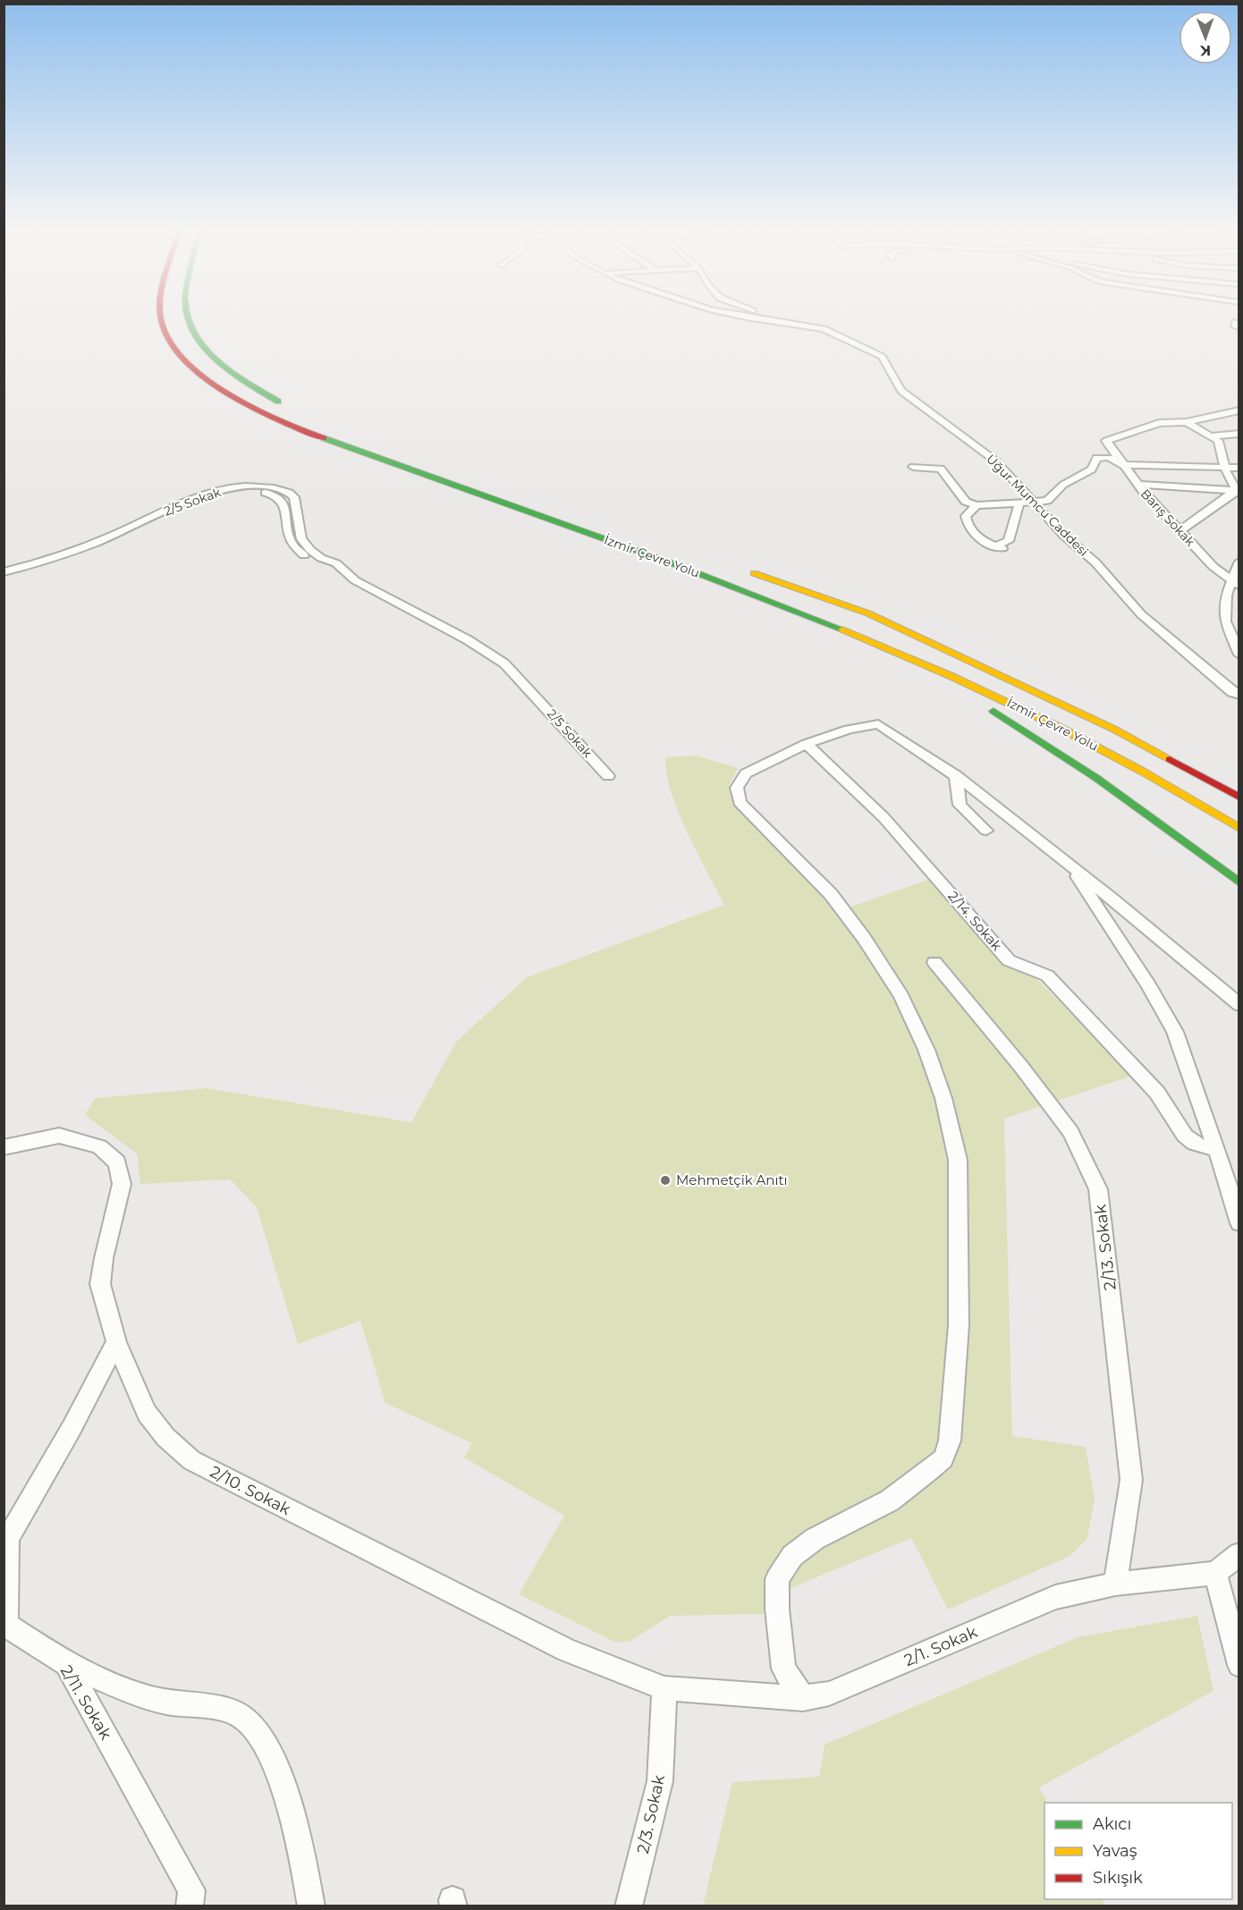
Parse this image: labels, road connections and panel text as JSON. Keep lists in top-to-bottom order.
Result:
{
  "streets": {
    "highway": ["İzmir Çevre Yolu"],
    "street": [
      "2/5 Sokak",
      "Uğur Mumcu Caddesi",
      "Barış Sokak",
      "2/14. Sokak",
      "2/13. Sokak",
      "2/10. Sokak",
      "2/1. Sokak",
      "2/11. Sokak",
      "2/3. Sokak"
    ]
  },
  "crossings": [
    ["2/13. Sokak", "2/1. Sokak"],
    ["2/10. Sokak", "2/1. Sokak"],
    ["2/10. Sokak", "2/11. Sokak"],
    ["2/10. Sokak", "2/3. Sokak"],
    ["2/1. Sokak", "2/3. Sokak"]
  ],
  "places": ["Mehmetçik Anıtı"],
  "legend": ["Akıcı", "Yavaş", "Sıkışık"],
  "north": "bottom"
}
